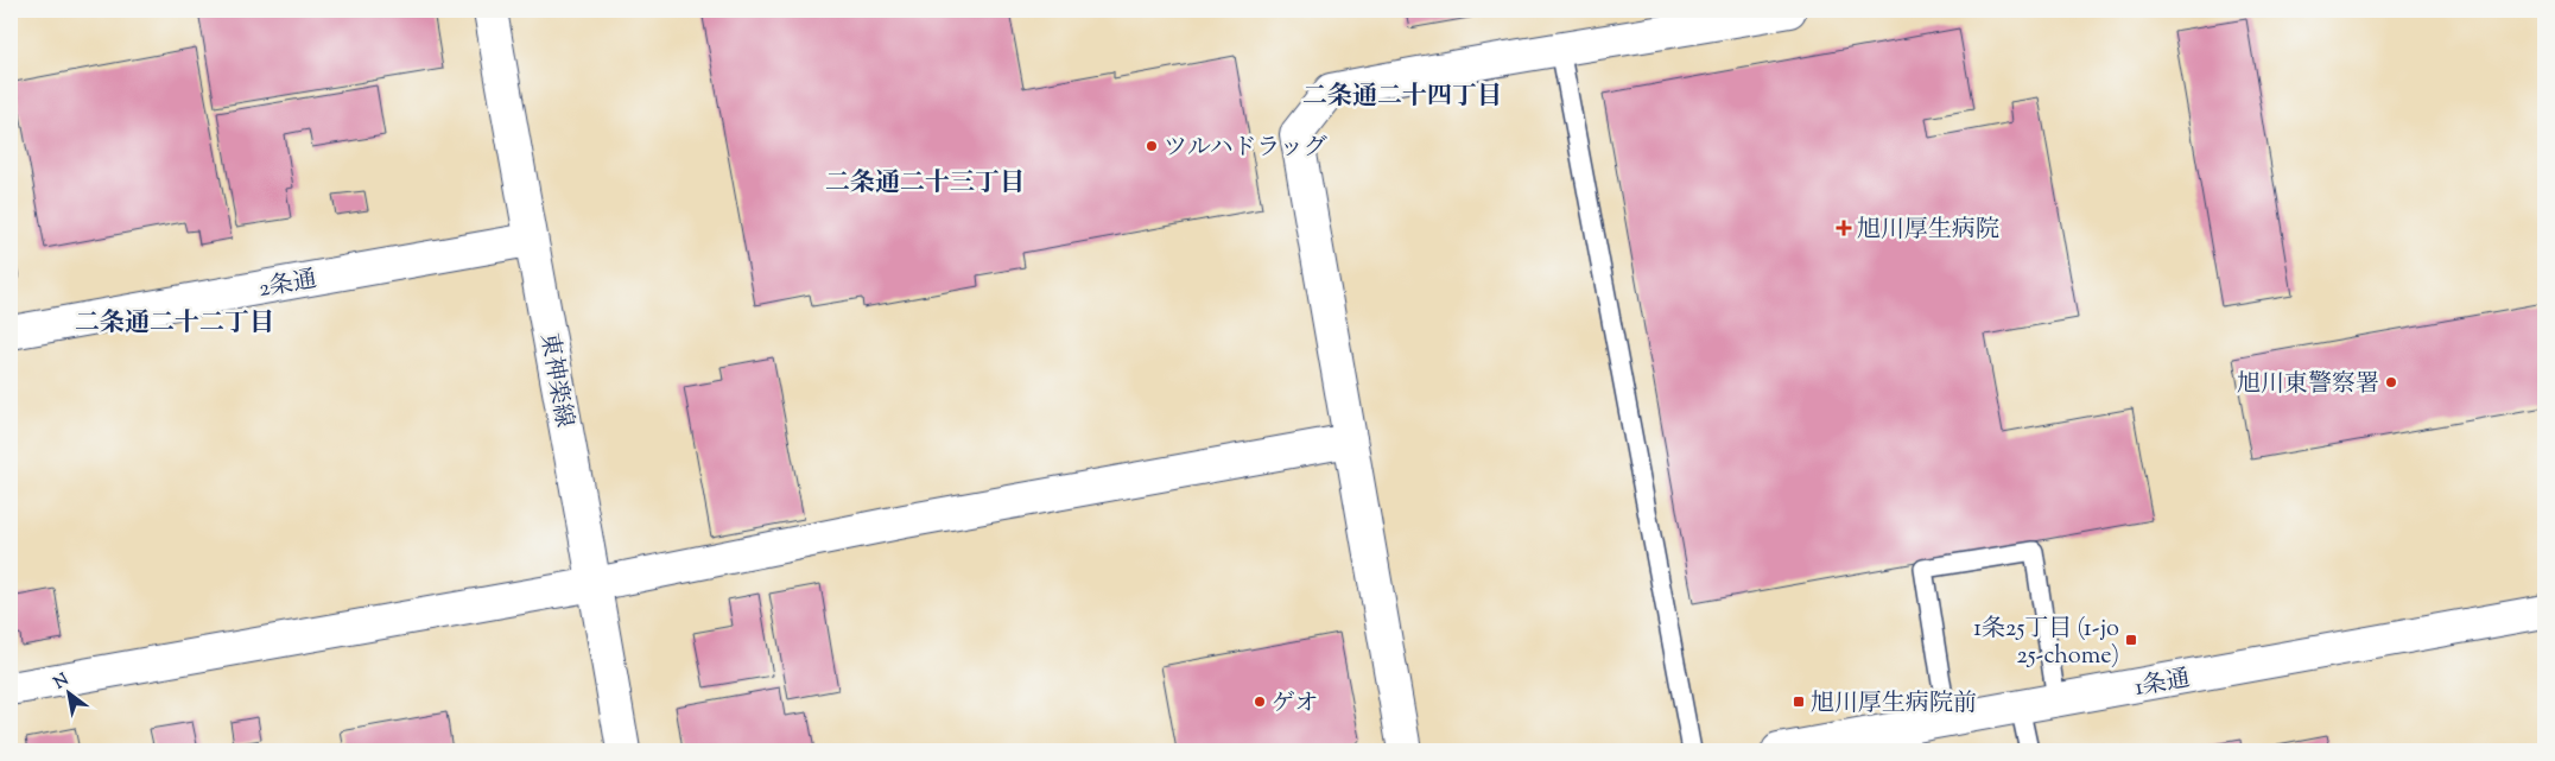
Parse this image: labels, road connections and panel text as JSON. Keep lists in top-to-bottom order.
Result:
{
  "streets": {
    "street": ["2条通", "東神楽線", "1条通"]
  },
  "crossings": [
    ["2条通", "東神楽線"]
  ],
  "districts": ["二条通二十四丁目", "二条通二十三丁目", "二条通二十二丁目"],
  "places": {
    "other": ["ツルハドラッグ", "旭川東警察署", "ゲオ"],
    "health": ["旭川厚生病院"],
    "transit": ["1条25丁目 (1-jo 25-chome)", "旭川厚生病院前"]
  },
  "north": "top left"
}
